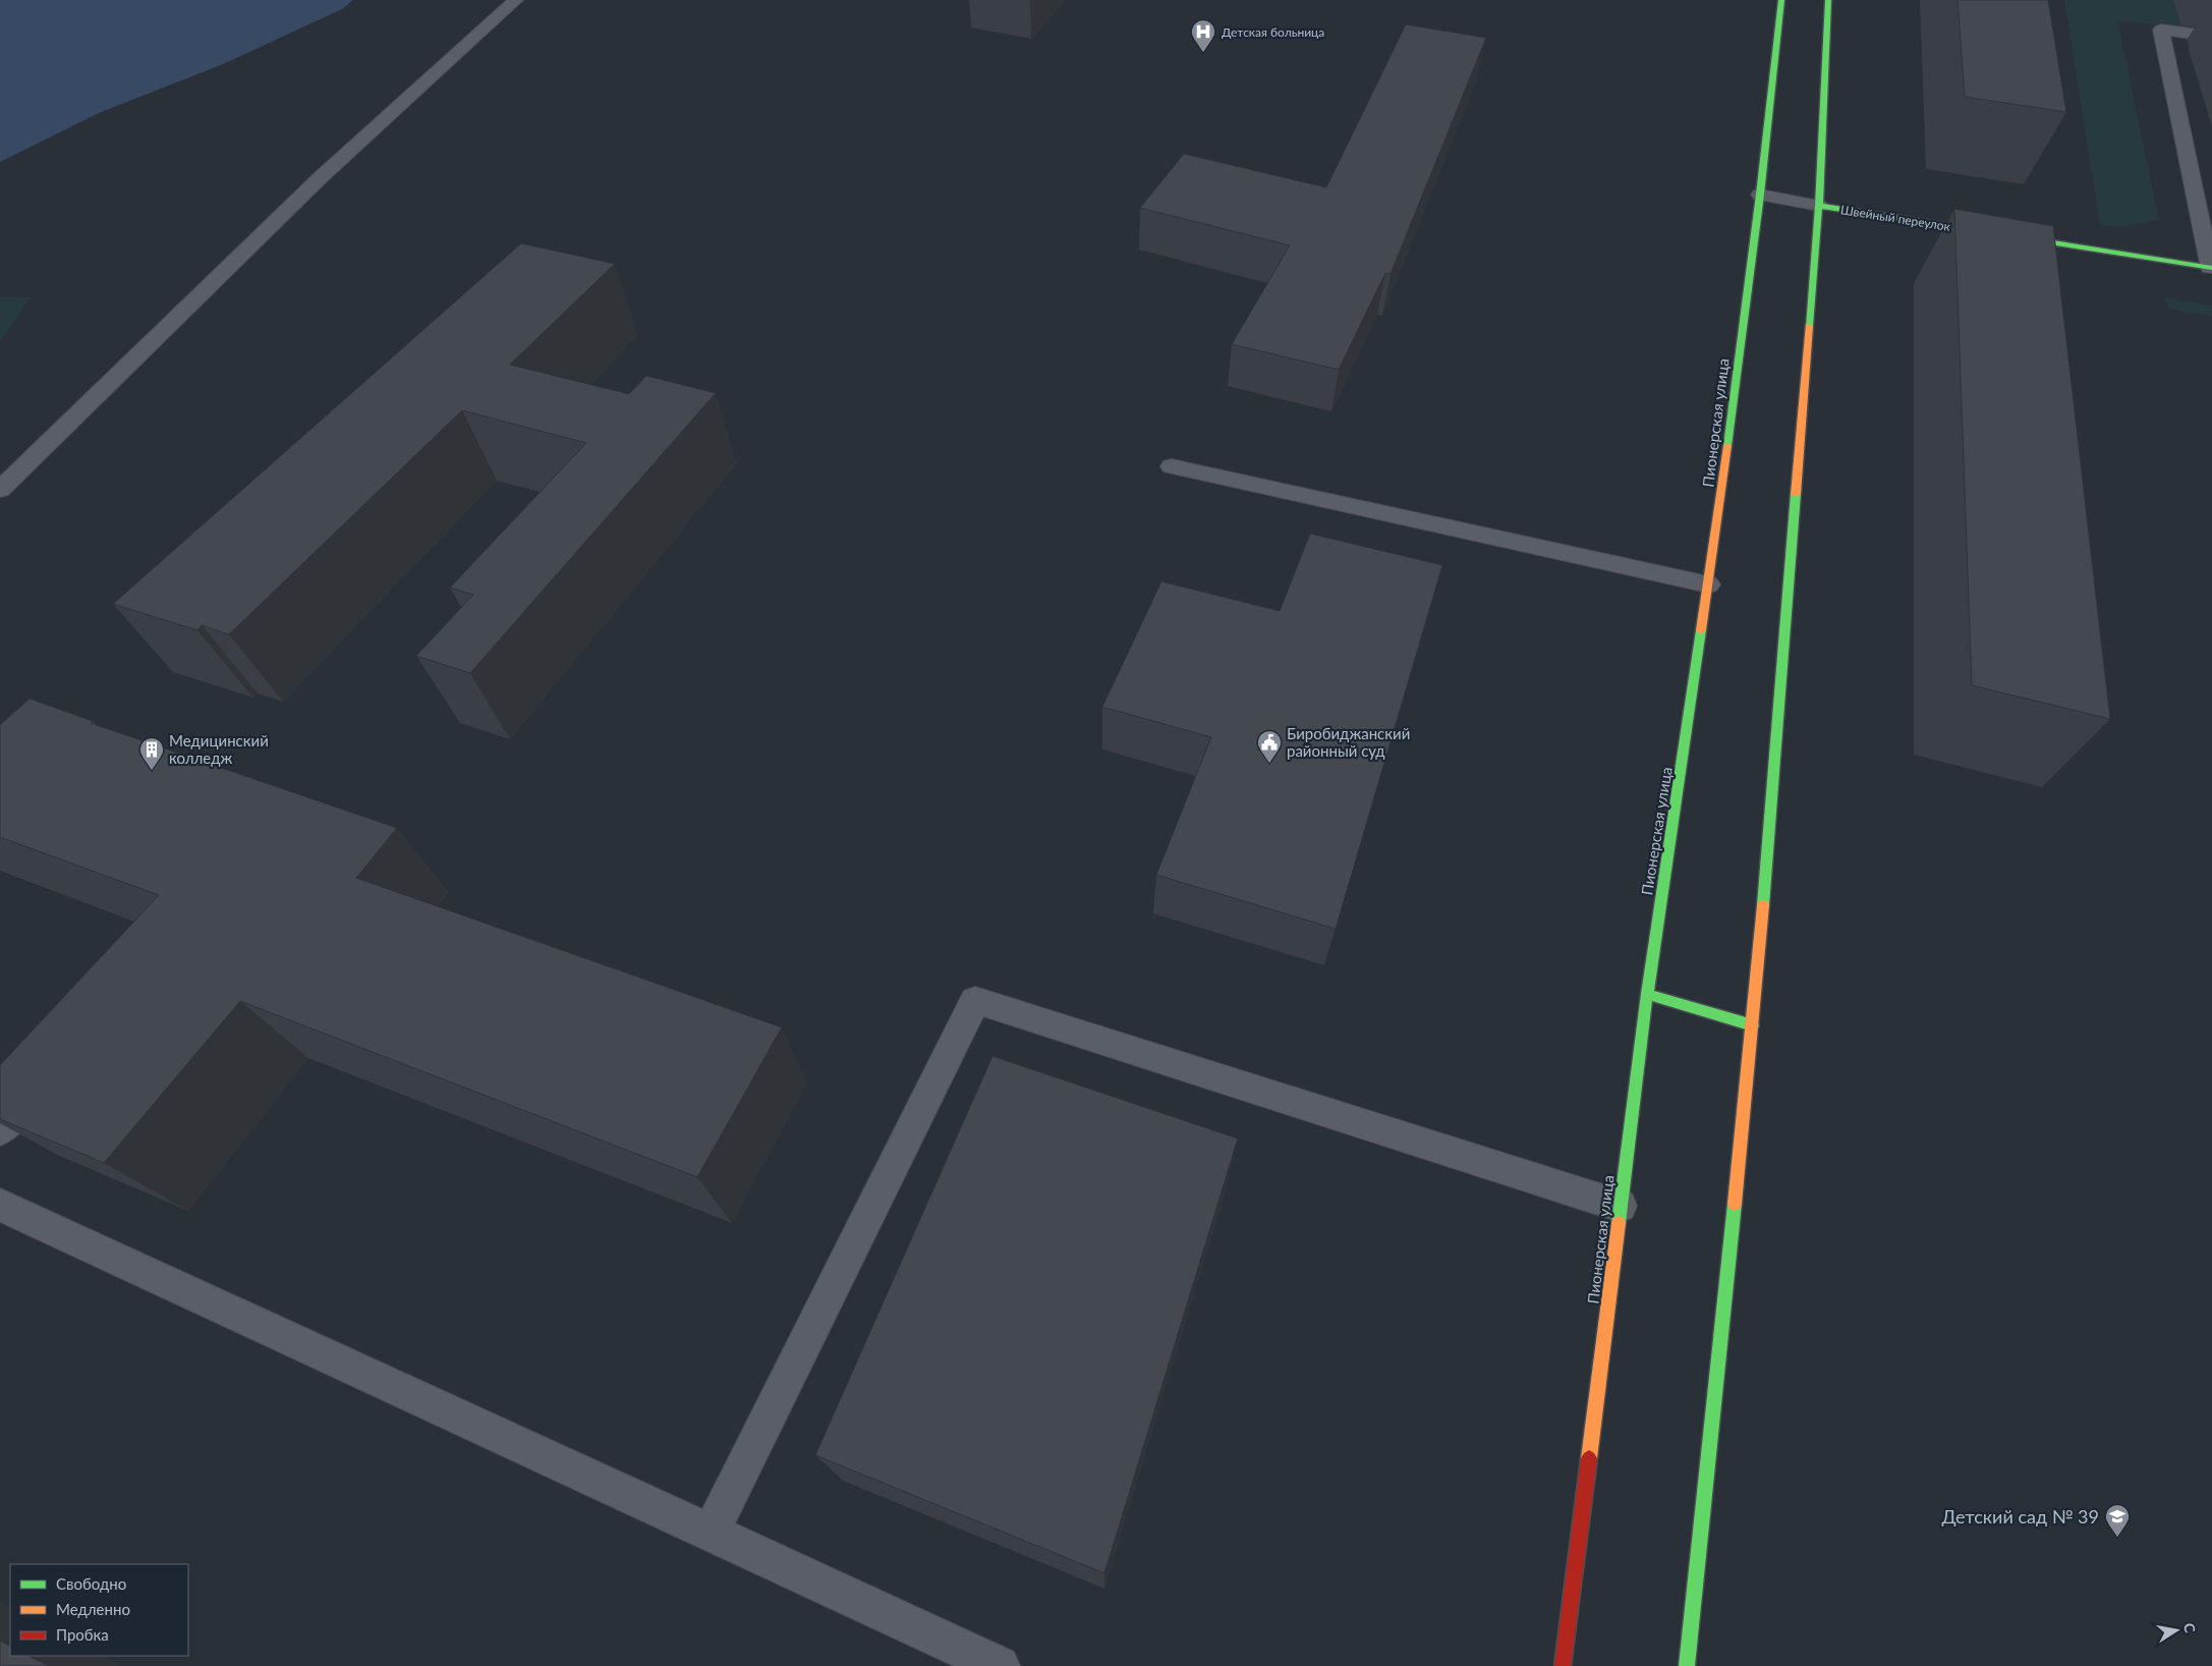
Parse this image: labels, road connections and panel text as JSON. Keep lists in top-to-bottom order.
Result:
{
  "streets": {
    "main road": ["Швейный переулок", "Пионерская улица"]
  },
  "crossings": [
    ["Швейный переулок", "Пионерская улица"]
  ],
  "places": {
    "hospital": ["Детская больница"],
    "public building": ["Биробиджанский районный суд"],
    "building": ["Медицинский колледж"],
    "school or university": ["Детский сад № 39"]
  },
  "legend": ["Свободно", "Медленно", "Пробка"],
  "north": "right"
}
